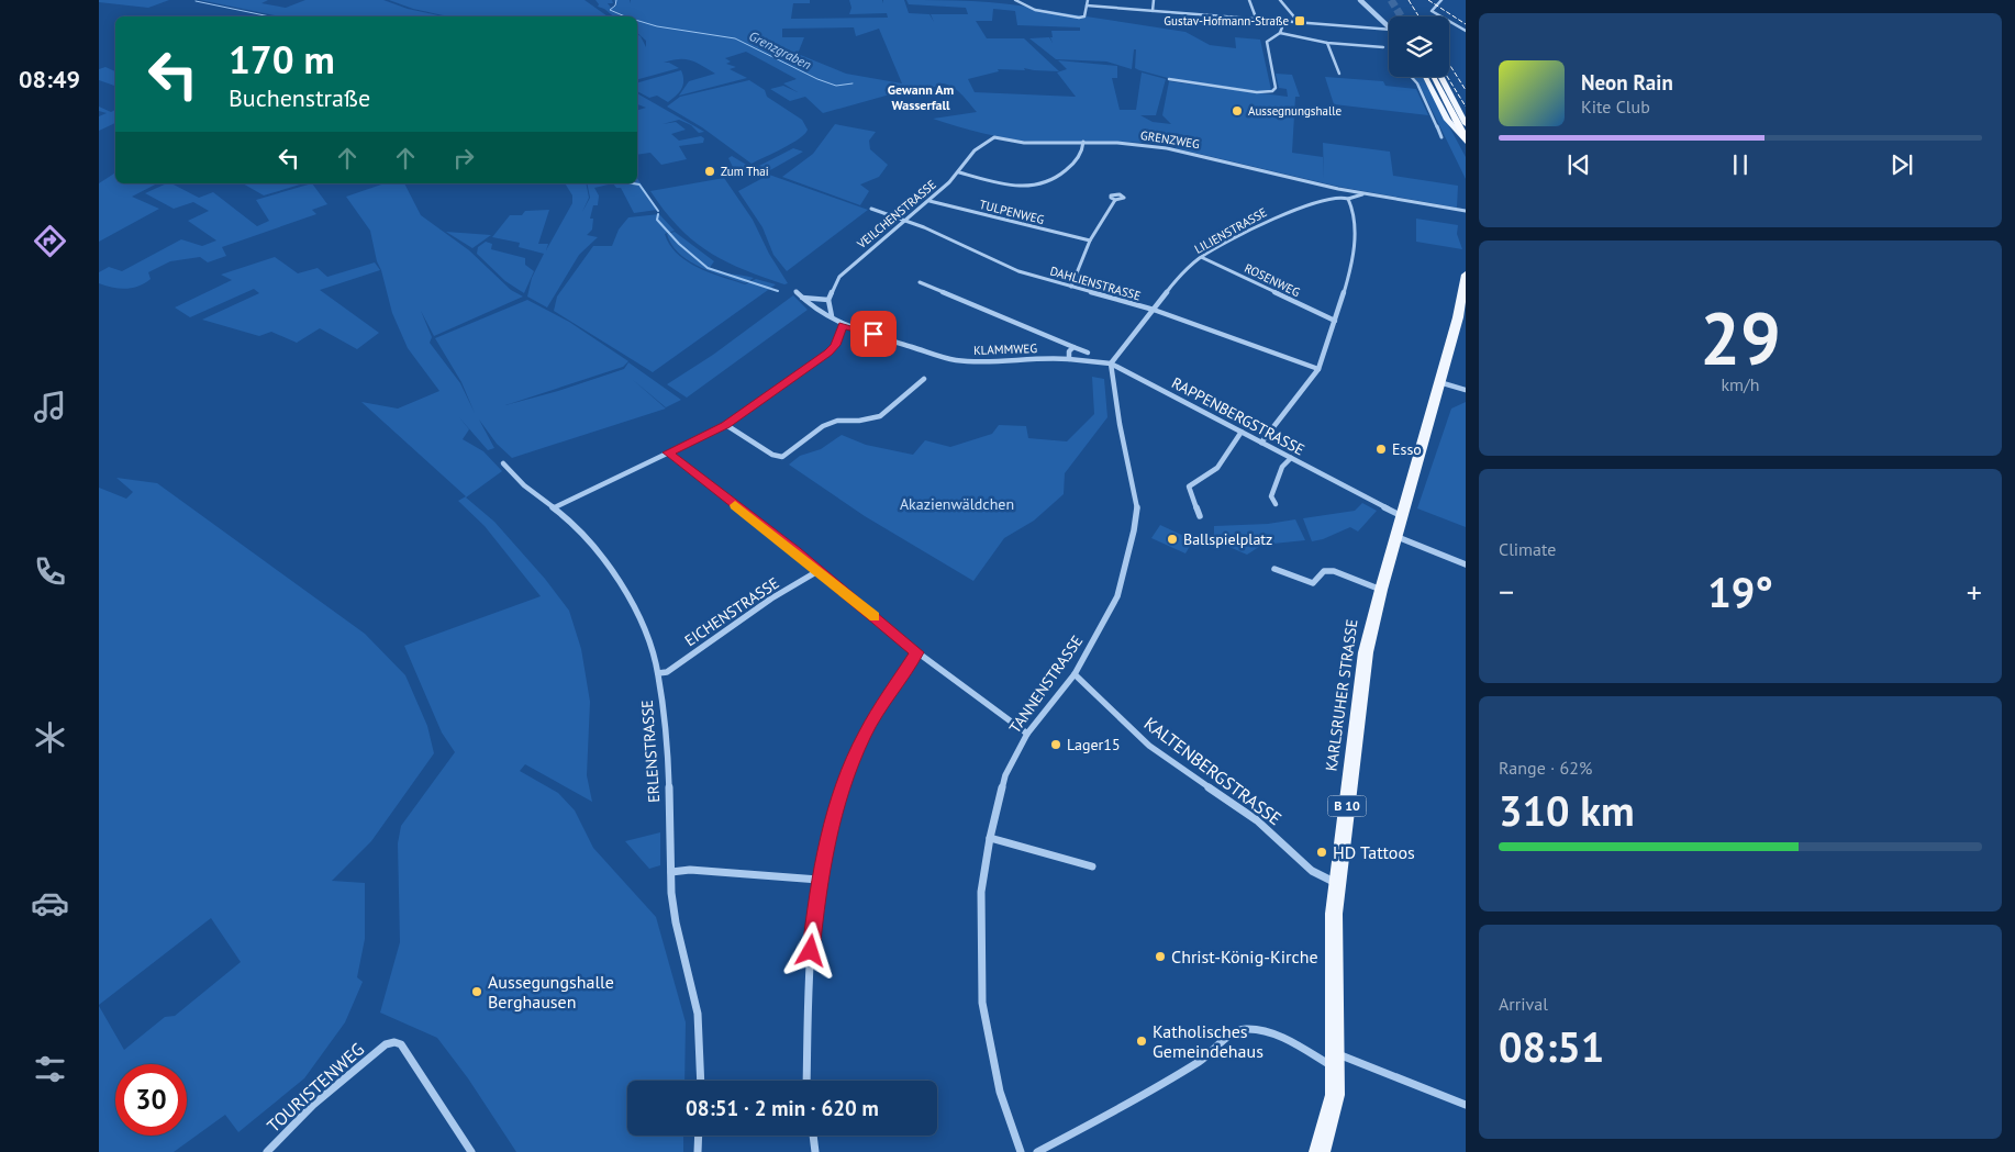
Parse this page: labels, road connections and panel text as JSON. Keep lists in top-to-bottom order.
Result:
{
  "streets": {
    "main road": ["KARLSRUHER STRASSE", "B 10"],
    "street": [
      "GRENZWEG",
      "TULPENWEG",
      "VEILCHENSTRASSE",
      "LILIENSTRASSE",
      "ROSENWEG",
      "DAHLIENSTRASSE",
      "KLAMMWEG",
      "RAPPENBERGSTRASSE",
      "EICHENSTRASSE",
      "TANNENSTRASSE",
      "ERLENSTRASSE",
      "KALTENBERGSTRASSE",
      "TOURISTENWEG"
    ]
  },
  "crossings": [
    ["GRENZWEG", "VEILCHENSTRASSE"],
    ["TULPENWEG", "VEILCHENSTRASSE"],
    ["VEILCHENSTRASSE", "DAHLIENSTRASSE"],
    ["LILIENSTRASSE", "ROSENWEG"],
    ["LILIENSTRASSE", "DAHLIENSTRASSE"],
    ["LILIENSTRASSE", "RAPPENBERGSTRASSE"],
    ["LILIENSTRASSE", "TANNENSTRASSE"],
    ["KLAMMWEG", "RAPPENBERGSTRASSE"],
    ["RAPPENBERGSTRASSE", "TANNENSTRASSE"],
    ["RAPPENBERGSTRASSE", "KARLSRUHER STRASSE"],
    ["EICHENSTRASSE", "ERLENSTRASSE"],
    ["TANNENSTRASSE", "KALTENBERGSTRASSE"],
    ["KARLSRUHER STRASSE", "KALTENBERGSTRASSE"],
    ["KARLSRUHER STRASSE", "B 10"]
  ],
  "districts": ["Gewann Am Wasserfall"],
  "water": ["Grenzgraben"],
  "parks": ["Akazienwäldchen"],
  "places": {
    "transit": ["Gustav-Hofmann-Straße"],
    "other": [
      "Aussegnungshalle",
      "Zum Thai",
      "Esso",
      "Ballspielplatz",
      "Lager15",
      "HD Tattoos",
      "Christ-König-Kirche",
      "Aussegungshalle Berghausen",
      "Katholisches Gemeindehaus"
    ]
  },
  "page": {
    "tabs": "08:49",
    "turn": ["170 m", "Buchenstraße"],
    "song": ["Neon Rain", "Kite Club"],
    "tile": [
      ["29", "km/h"],
      "Climate",
      ["Range · 62%", "310 km"],
      ["Arrival", "08:51"]
    ],
    "heat": ["−", "19°", "+"],
    "limit": "30",
    "trip": "08:51 · 2 min · 620 m"
  }
}
